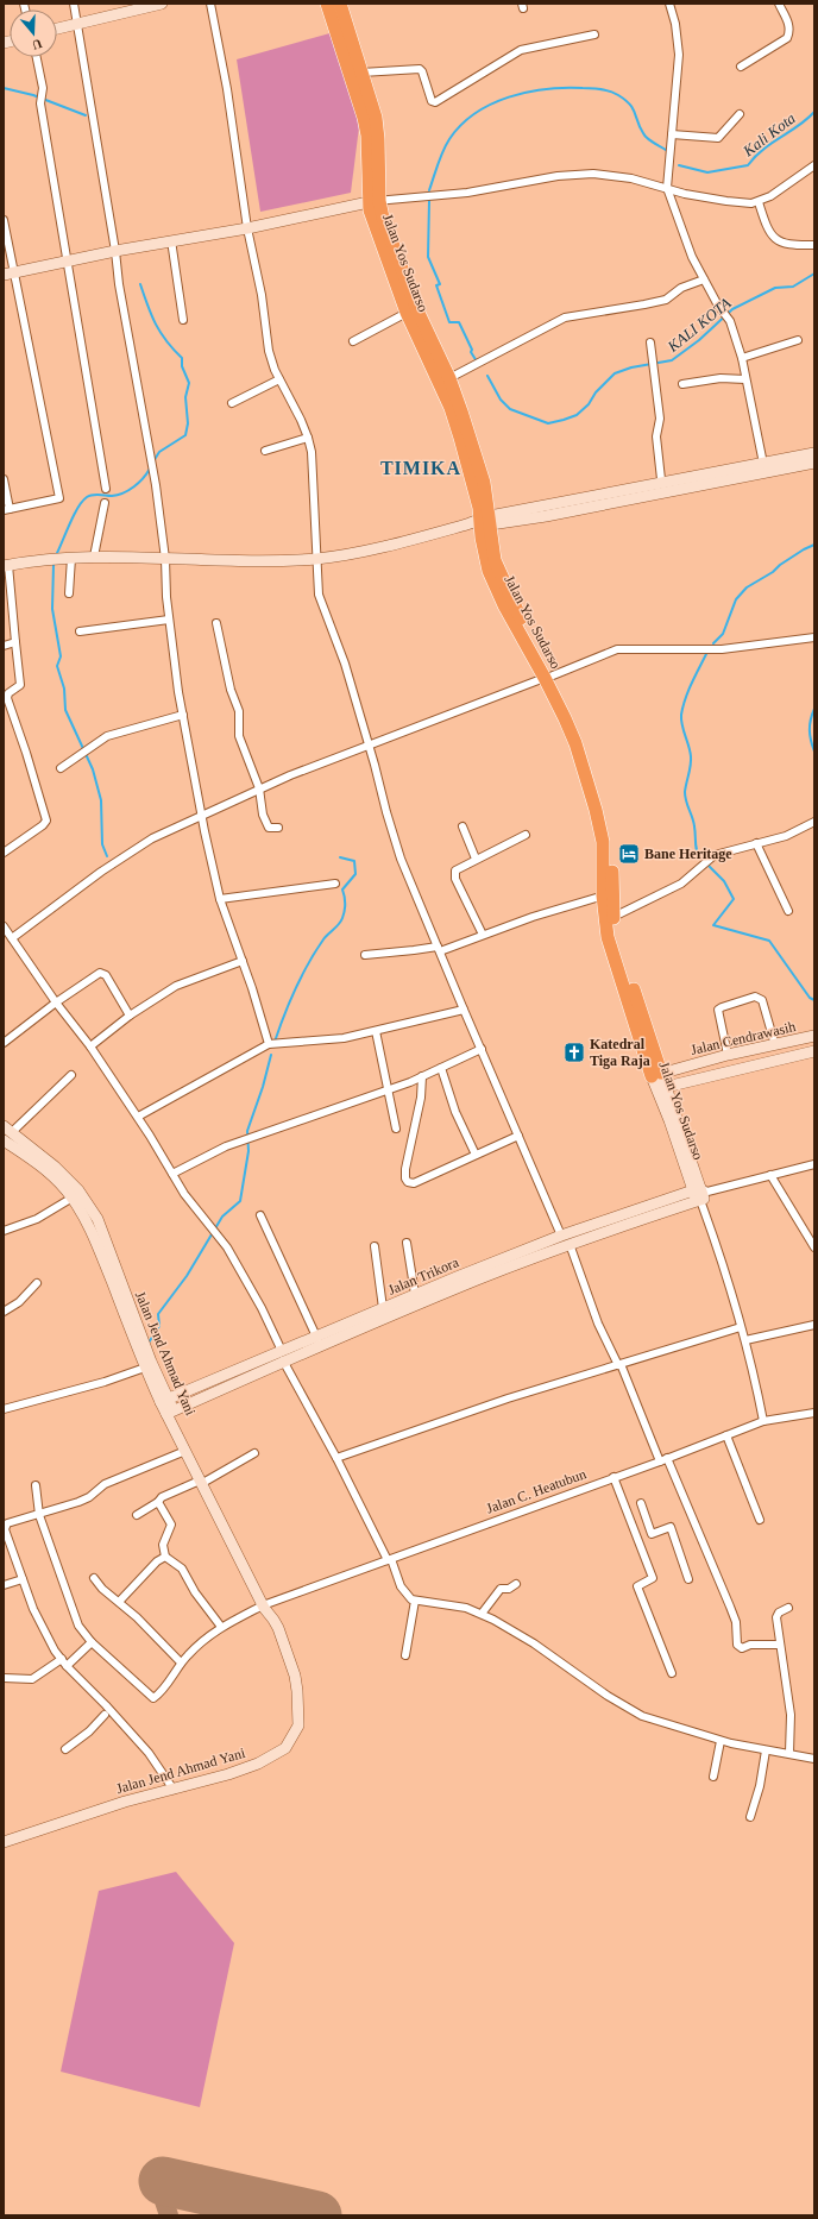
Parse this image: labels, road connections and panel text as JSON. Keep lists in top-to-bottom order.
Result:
{
  "streets": {
    "highway": ["Jalan Yos Sudarso"],
    "main road": ["Jalan Cendrawasih", "Jalan Trikora", "Jalan Jend Ahmad Yani"],
    "street": ["Jalan C. Heatubun"]
  },
  "crossings": [
    ["Jalan Yos Sudarso", "Jalan Cendrawasih"],
    ["Jalan Yos Sudarso", "Jalan Trikora"],
    ["Jalan Trikora", "Jalan Jend Ahmad Yani"],
    ["Jalan Jend Ahmad Yani", "Jalan C. Heatubun"]
  ],
  "districts": ["TIMIKA"],
  "water": ["Kali Kota", "KALI KOTA"],
  "places": {
    "hotel": ["Bane Heritage"],
    "church": ["Katedral Tiga Raja"]
  },
  "north": "bottom"
}
